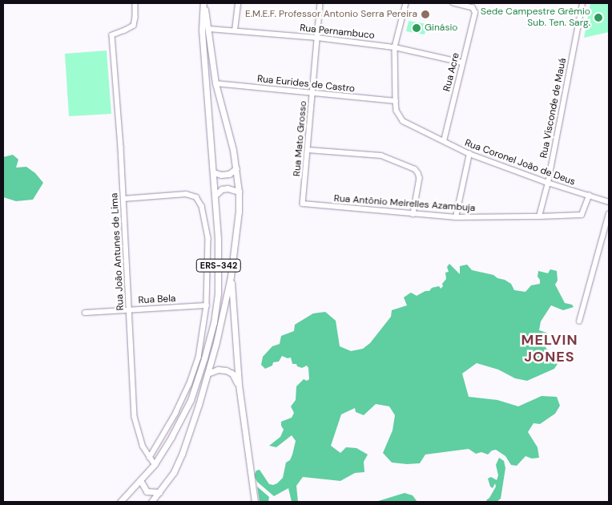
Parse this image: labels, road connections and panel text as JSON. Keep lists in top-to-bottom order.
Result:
{
  "streets": {
    "main road": ["ERS-342"],
    "street": [
      "Rua Pernambuco",
      "Rua Acre",
      "Rua Eurides de Castro",
      "Rua Visconde de Mauá",
      "Rua Mato Grosso",
      "Rua Coronel João de Deus",
      "Rua Antônio Meirelles Azambuja",
      "Rua João Antunes de Lima",
      "Rua Bela"
    ]
  },
  "crossings": [
    ["Rua Pernambuco", "Rua Acre"],
    ["Rua Pernambuco", "Rua Mato Grosso"],
    ["Rua Pernambuco", "Rua Coronel João de Deus"],
    ["Rua Pernambuco", "ERS-342"],
    ["Rua Acre", "Rua Coronel João de Deus"],
    ["Rua Eurides de Castro", "Rua Mato Grosso"],
    ["Rua Eurides de Castro", "Rua Coronel João de Deus"],
    ["Rua Eurides de Castro", "ERS-342"],
    ["Rua Visconde de Mauá", "Rua Coronel João de Deus"],
    ["Rua Visconde de Mauá", "Rua Antônio Meirelles Azambuja"],
    ["Rua Mato Grosso", "Rua Antônio Meirelles Azambuja"],
    ["Rua Coronel João de Deus", "Rua Antônio Meirelles Azambuja"],
    ["Rua João Antunes de Lima", "ERS-342"],
    ["Rua João Antunes de Lima", "Rua Bela"]
  ],
  "districts": ["MELVIN JONES"],
  "places": ["E.M.E.F. Professor Antonio Serra Pereira", "Sede Campestre Grêmio Sub. Ten. Sarg.", "Ginásio"]
}
